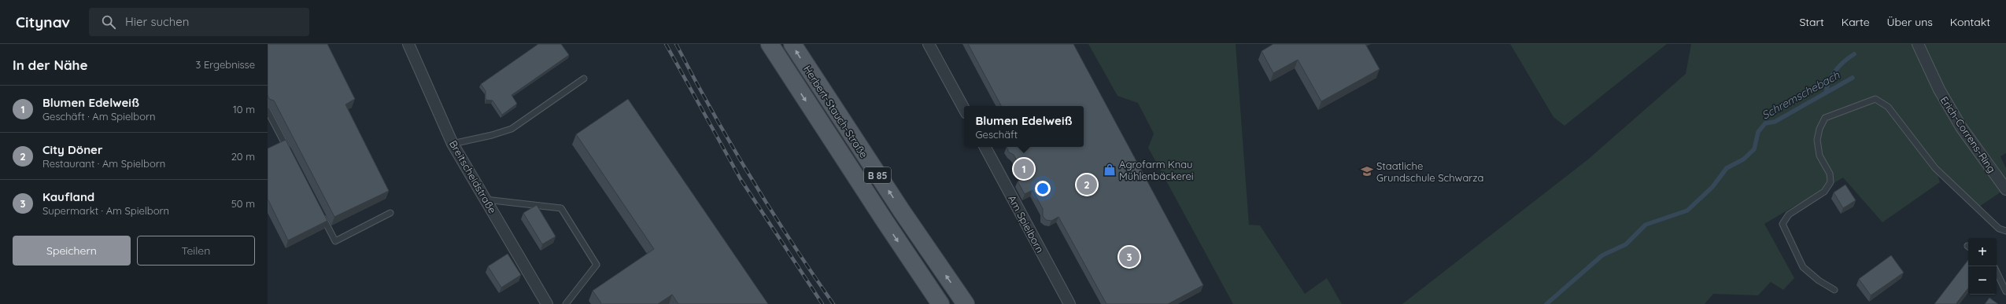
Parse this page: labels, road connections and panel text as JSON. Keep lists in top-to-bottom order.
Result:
{
  "streets": {
    "main road": ["Herbert-Stauch-Straße", "B 85"],
    "street": ["Erich-Correns-Ring", "Breitscheidstraße", "Am Spielborn"]
  },
  "water": ["Schremschebach"],
  "places": {
    "shop": ["Agrofarm Knau Mühlenbäckerei"],
    "school or university": ["Staatliche Grundschule Schwarza"]
  },
  "page": {
    "header": "Citynav",
    "search": "Hier suchen",
    "nav": [
      "Start",
      "Karte",
      "Über uns",
      "Kontakt"
    ],
    "heading": ["In der Nähe", "3 Ergebnisse"],
    "list": [
      {
        "mark": "1",
        "name": "Blumen Edelweiß",
        "note": "Geschäft · Am Spielborn",
        "value": "10 m"
      },
      {
        "mark": "2",
        "name": "City Döner",
        "note": "Restaurant · Am Spielborn",
        "value": "20 m"
      },
      {
        "mark": "3",
        "name": "Kaufland",
        "note": "Supermarkt · Am Spielborn",
        "value": "50 m"
      }
    ],
    "popup": ["Blumen Edelweiß", "Geschäft"],
    "pins": ["1", "2", "3"],
    "buttons": ["Speichern", "Teilen"],
    "map_buttons": ["+", "−"]
  }
}
